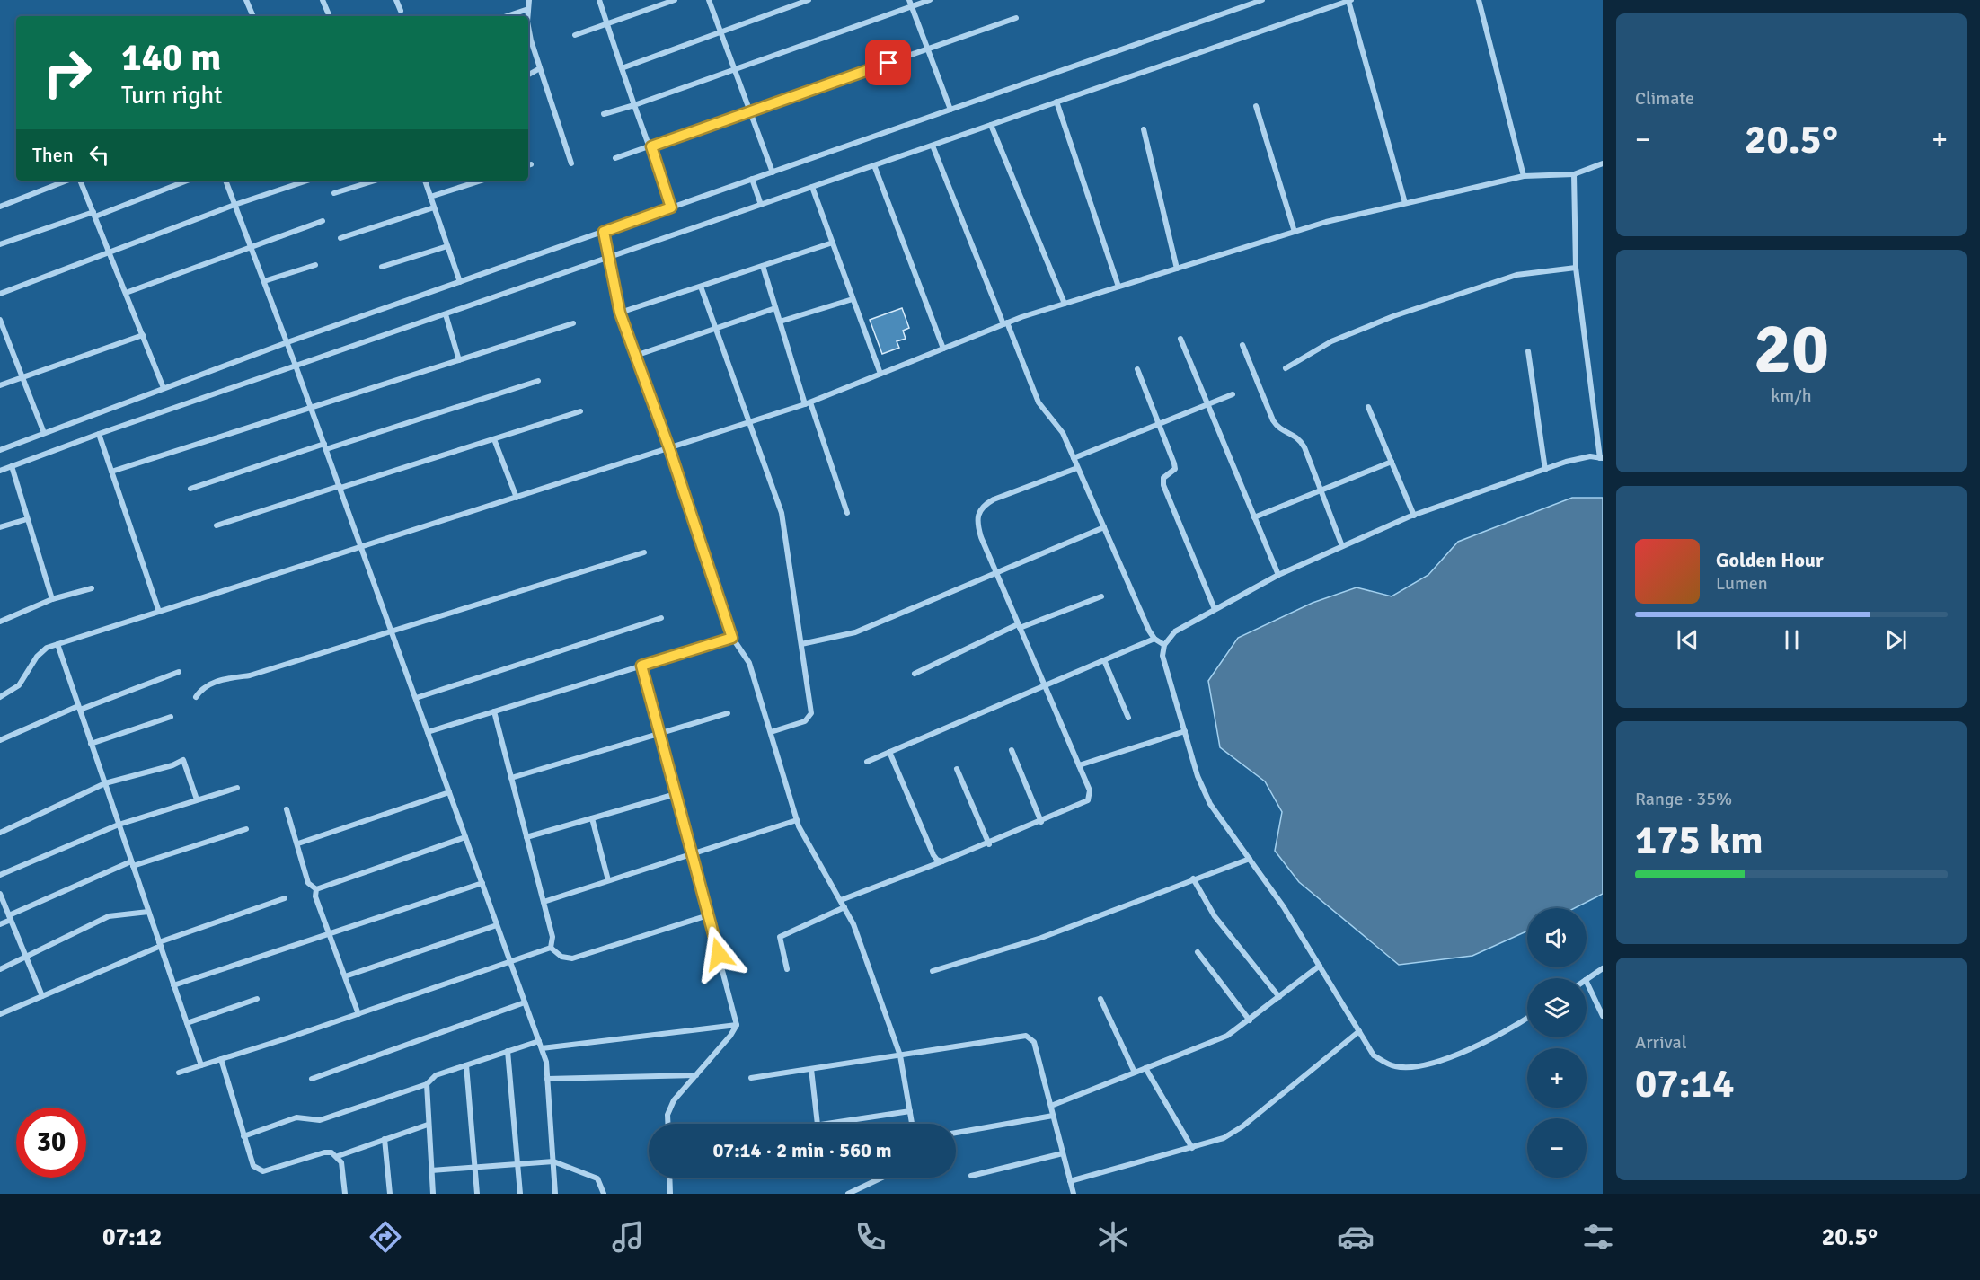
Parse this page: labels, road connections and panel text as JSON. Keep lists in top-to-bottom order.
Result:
{
  "page": {
    "tile": [
      "Climate",
      ["20", "km/h"],
      ["Range · 35%", "175 km"],
      ["Arrival", "07:14"]
    ],
    "turn": ["140 m", "Turn right"],
    "heat": ["−", "20.5°", "+"],
    "then": "Then",
    "song": ["Golden Hour", "Lumen"],
    "map_buttons": ["+", "−"],
    "limit": "30",
    "trip": "07:14 · 2 min · 560 m",
    "tabs": ["07:12", "20.5°"]
  }
}
